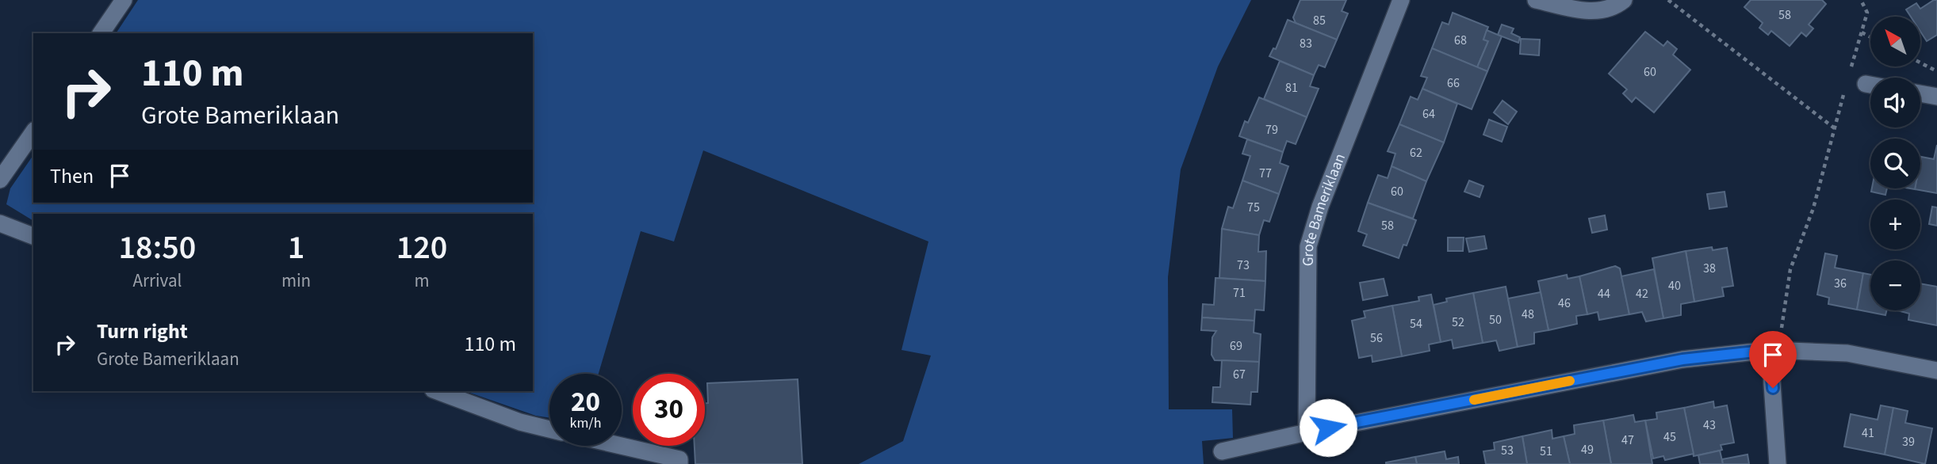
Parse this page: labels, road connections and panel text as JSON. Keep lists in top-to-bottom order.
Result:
{
  "streets": {
    "street": ["Grote Bameriklaan"]
  },
  "house_numbers": [
    "58",
    "85",
    "68",
    "83",
    "60",
    "66",
    "81",
    "64",
    "79",
    "62",
    "77",
    "60",
    "75",
    "58",
    "73",
    "38",
    "36",
    "40",
    "71",
    "44",
    "42",
    "46",
    "48",
    "50",
    "52",
    "54",
    "56",
    "69",
    "67",
    "43",
    "41",
    "45",
    "47",
    "39",
    "49",
    "53",
    "51"
  ],
  "north": "top left",
  "page": {
    "map_buttons": ["+", "−"],
    "turn": ["110 m", "Grote Bameriklaan"],
    "then": "Then",
    "eta": [
      "18:50",
      "Arrival",
      "1",
      "min",
      "120",
      "m"
    ],
    "list": [
      {
        "name": "Turn right",
        "note": "Grote Bameriklaan",
        "value": "110 m"
      }
    ],
    "speed": "20 km/h",
    "limit": "30"
  }
}
